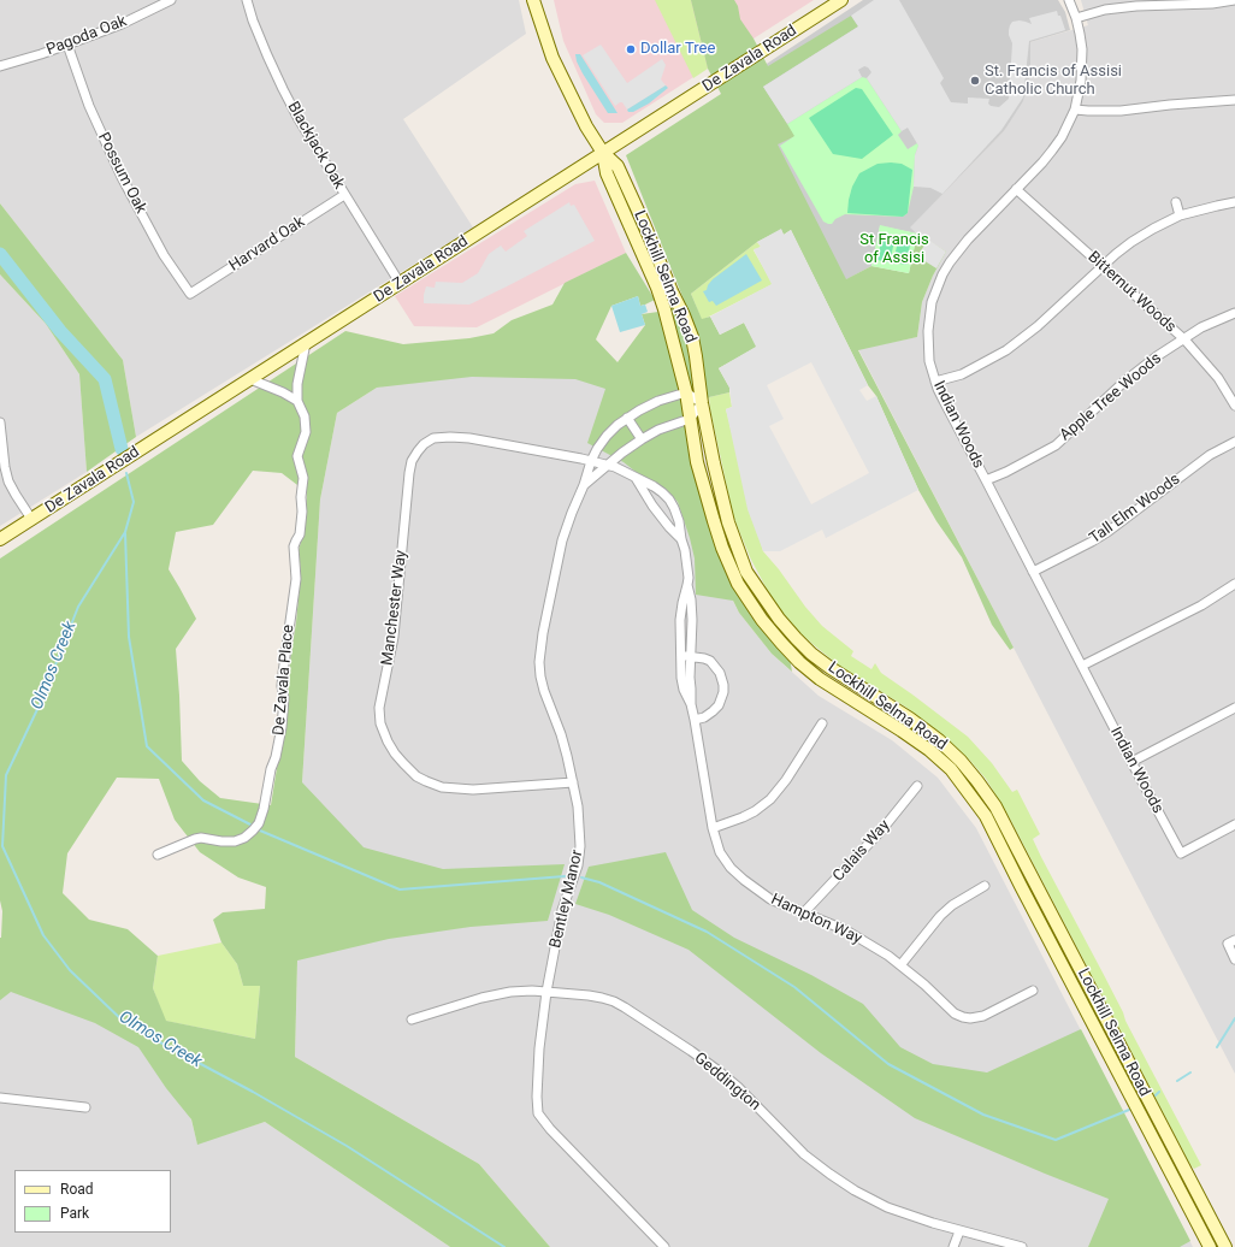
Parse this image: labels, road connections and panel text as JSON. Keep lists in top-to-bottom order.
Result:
{
  "streets": {
    "main road": ["De Zavala Road", "Lockhill Selma Road"],
    "street": [
      "Pagoda Oak",
      "Blackjack Oak",
      "Possum Oak",
      "Harvard Oak",
      "Bitternut Woods",
      "Apple Tree Woods",
      "Indian Woods",
      "Tall Elm Woods",
      "Manchester Way",
      "De Zavala Place",
      "Calais Way",
      "Bentley Manor",
      "Hampton Way",
      "Geddington"
    ]
  },
  "crossings": [
    ["Pagoda Oak", "Possum Oak"],
    ["De Zavala Road", "Blackjack Oak"],
    ["De Zavala Road", "Lockhill Selma Road"],
    ["De Zavala Road", "De Zavala Place"],
    ["Blackjack Oak", "Harvard Oak"],
    ["Possum Oak", "Harvard Oak"],
    ["Lockhill Selma Road", "Bentley Manor"],
    ["Bitternut Woods", "Apple Tree Woods"],
    ["Bitternut Woods", "Indian Woods"],
    ["Apple Tree Woods", "Indian Woods"],
    ["Indian Woods", "Tall Elm Woods"],
    ["Manchester Way", "Bentley Manor"],
    ["Manchester Way", "Hampton Way"],
    ["Calais Way", "Hampton Way"],
    ["Bentley Manor", "Hampton Way"],
    ["Bentley Manor", "Geddington"]
  ],
  "water": ["Olmos Creek"],
  "parks": ["St Francis of Assisi"],
  "places": ["Dollar Tree", "St. Francis of Assisi Catholic Church"],
  "legend": ["Road", "Park"]
}
